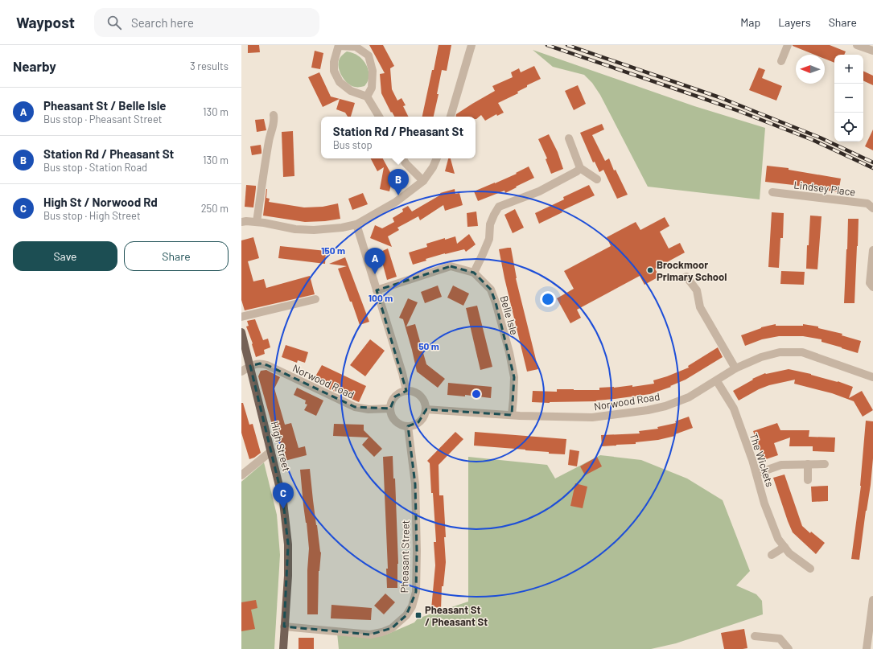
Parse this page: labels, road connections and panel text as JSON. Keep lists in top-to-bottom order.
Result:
{
  "streets": {
    "main road": ["High Street"],
    "street": [
      "Lindsey Place",
      "Belle Isle",
      "Norwood Road",
      "The Wickets",
      "Pheasant Street"
    ]
  },
  "crossings": [
    ["Belle Isle", "Norwood Road"],
    ["Norwood Road", "High Street"],
    ["Norwood Road", "The Wickets"],
    ["Norwood Road", "Pheasant Street"],
    ["High Street", "Pheasant Street"]
  ],
  "places": {
    "other": ["Brockmoor Primary School"],
    "transit": ["Pheasant St / Pheasant St"]
  },
  "north": "left",
  "page": {
    "header": "Waypost",
    "search": "Search here",
    "nav": ["Map", "Layers", "Share"],
    "heading": ["Nearby", "3 results"],
    "map_buttons": ["+", "−"],
    "list": [
      {
        "mark": "A",
        "name": "Pheasant St / Belle Isle",
        "note": "Bus stop · Pheasant Street",
        "value": "130 m"
      },
      {
        "mark": "B",
        "name": "Station Rd / Pheasant St",
        "note": "Bus stop · Station Road",
        "value": "130 m"
      },
      {
        "mark": "C",
        "name": "High St / Norwood Rd",
        "note": "Bus stop · High Street",
        "value": "250 m"
      }
    ],
    "popup": ["Station Rd / Pheasant St", "Bus stop"],
    "pins": ["B", "A", "C"],
    "buttons": ["Save", "Share"]
  },
  "rings": ["150 m", "100 m", "50 m"]
}
